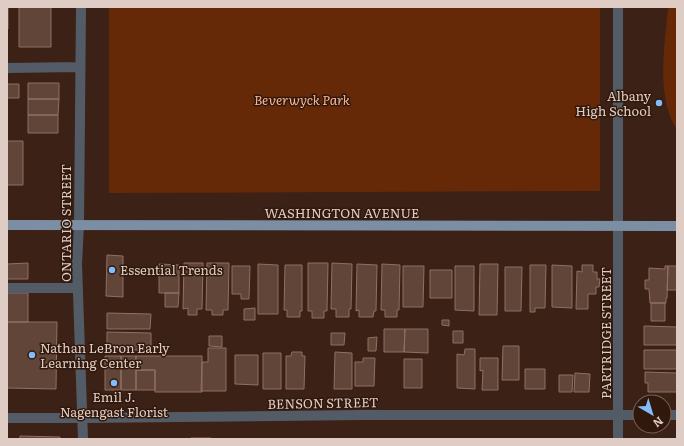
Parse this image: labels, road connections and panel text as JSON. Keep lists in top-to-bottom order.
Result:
{
  "streets": {
    "main road": ["WASHINGTON AVENUE"],
    "street": ["ONTARIO STREET", "PARTRIDGE STREET", "BENSON STREET"]
  },
  "crossings": [
    ["WASHINGTON AVENUE", "ONTARIO STREET"],
    ["WASHINGTON AVENUE", "PARTRIDGE STREET"],
    ["ONTARIO STREET", "BENSON STREET"],
    ["PARTRIDGE STREET", "BENSON STREET"]
  ],
  "parks": ["Beverwyck Park"],
  "places": [
    "Albany High School",
    "Essential Trends",
    "Nathan LeBron Early Learning Center",
    "Emil J. Nagengast Florist"
  ],
  "north": "bottom right"
}
